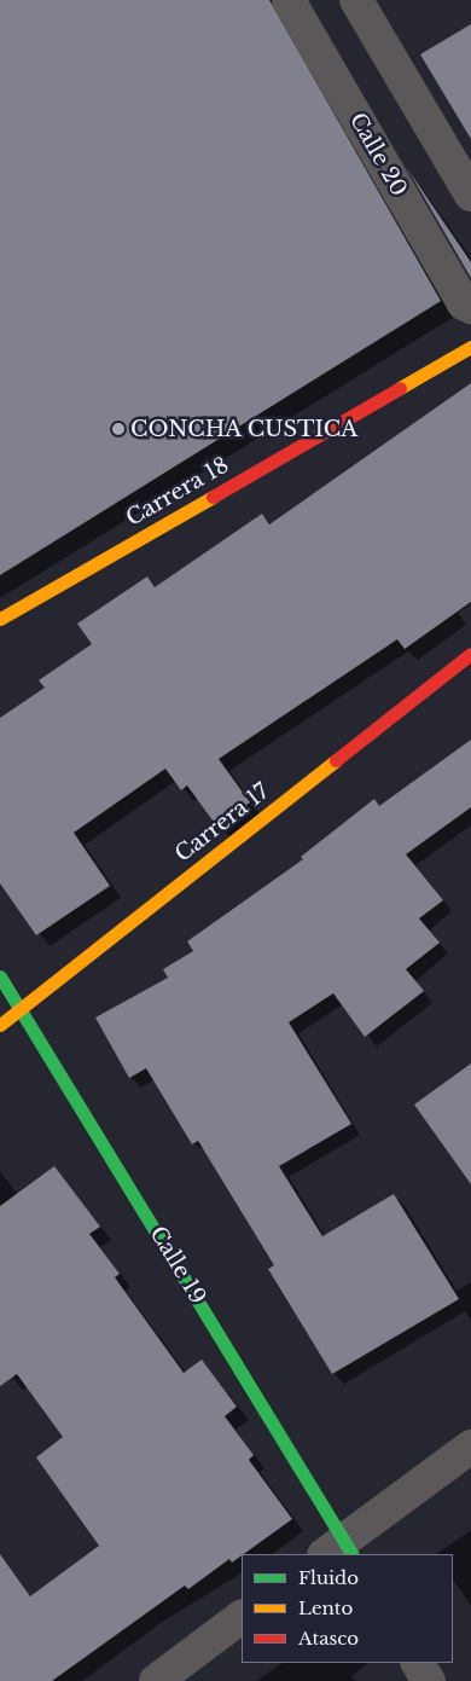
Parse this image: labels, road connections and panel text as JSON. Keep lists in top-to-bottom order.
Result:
{
  "streets": {
    "street": [
      "Calle 20",
      "Carrera 18",
      "Carrera 17",
      "Calle 19"
    ]
  },
  "crossings": [
    ["Carrera 17", "Calle 19"]
  ],
  "places": ["CONCHA CUSTICA"],
  "legend": ["Fluido", "Lento", "Atasco"]
}
